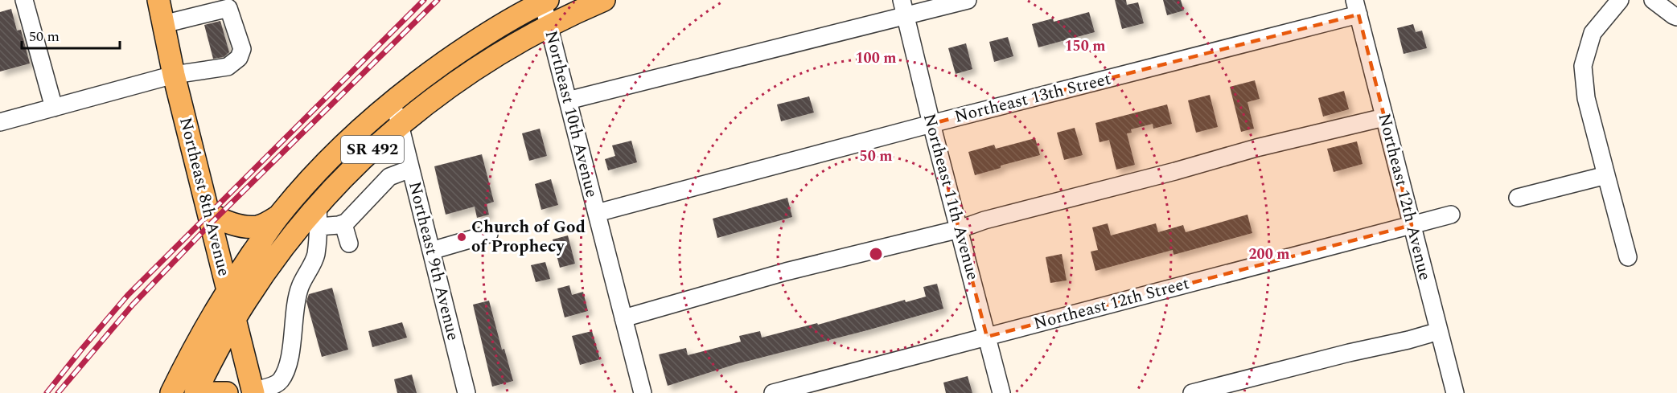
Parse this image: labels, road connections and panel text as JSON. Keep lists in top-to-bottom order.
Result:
{
  "streets": {
    "main road": ["SR 492", "Northeast 8th Avenue"],
    "street": [
      "Northeast 13th Street",
      "Northeast 10th Avenue",
      "Northeast 11th Avenue",
      "Northeast 12th Avenue",
      "Northeast 9th Avenue",
      "Northeast 12th Street"
    ]
  },
  "crossings": [
    ["Northeast 13th Street", "Northeast 10th Avenue"],
    ["Northeast 13th Street", "Northeast 11th Avenue"],
    ["Northeast 13th Street", "Northeast 12th Avenue"],
    ["Northeast 10th Avenue", "SR 492"],
    ["SR 492", "Northeast 8th Avenue"],
    ["SR 492", "Northeast 9th Avenue"],
    ["Northeast 11th Avenue", "Northeast 12th Street"],
    ["Northeast 12th Avenue", "Northeast 12th Street"]
  ],
  "places": ["Church of God of Prophecy"],
  "scale_bar": "50 m",
  "rings": [
    "150 m",
    "100 m",
    "50 m",
    "200 m"
  ]
}
